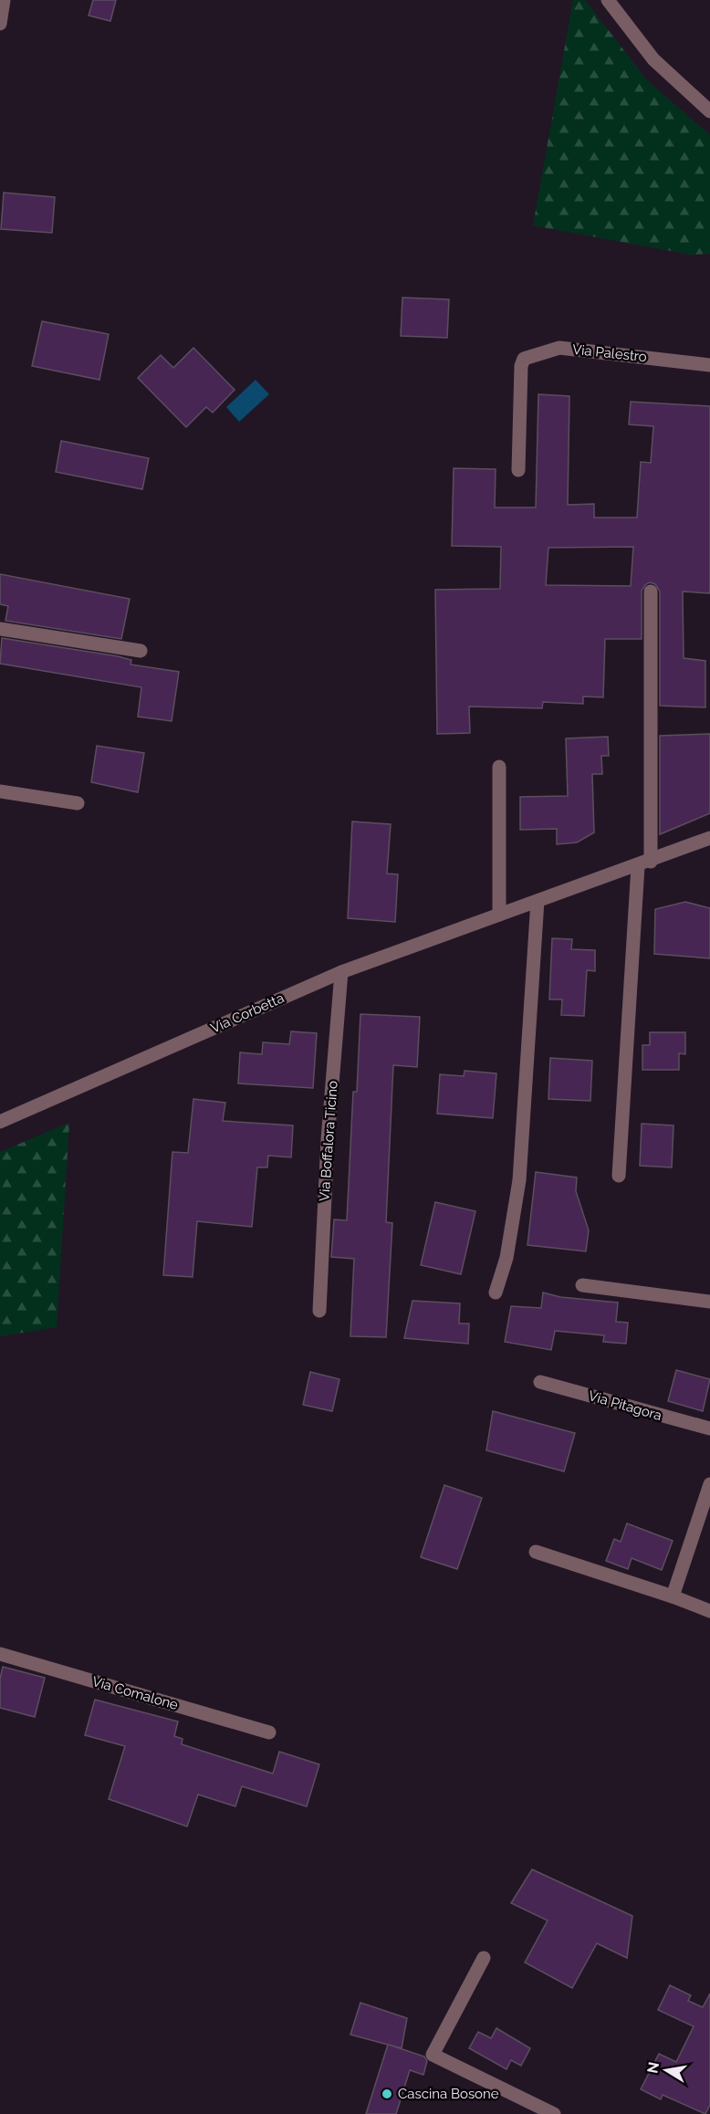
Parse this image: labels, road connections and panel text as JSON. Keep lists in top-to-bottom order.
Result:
{
  "streets": {
    "street": [
      "Via Palestro",
      "Via Corbetta",
      "Via Boffalora Ticino",
      "Via Pitagora",
      "Via Comalone"
    ]
  },
  "crossings": [
    ["Via Corbetta", "Via Boffalora Ticino"]
  ],
  "places": ["Cascina Bosone"],
  "north": "left"
}
